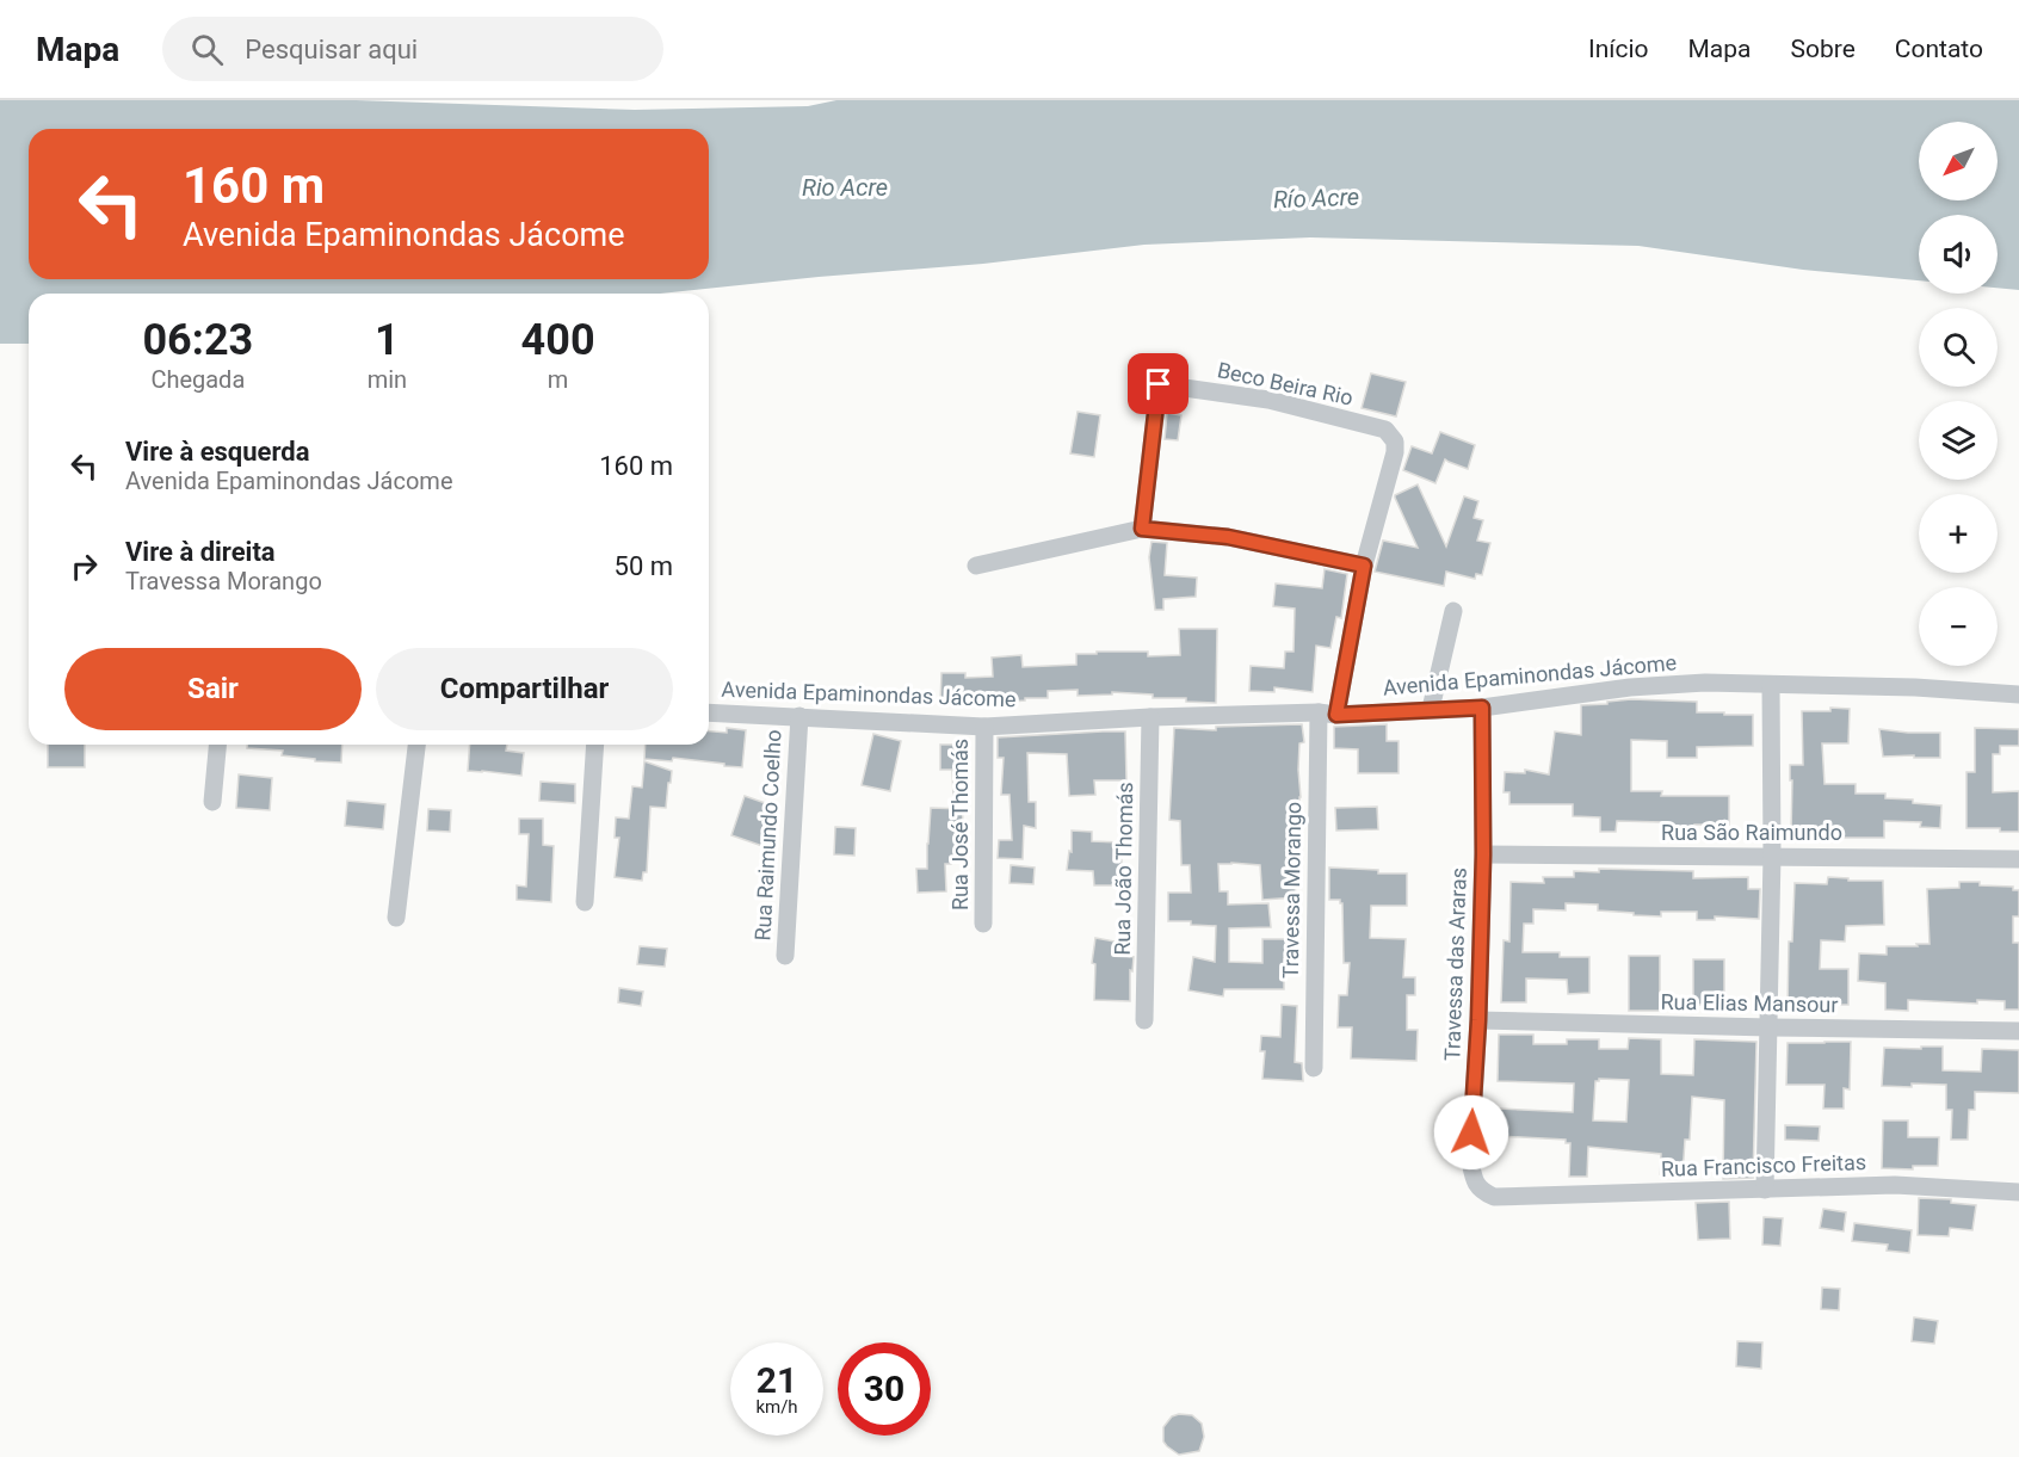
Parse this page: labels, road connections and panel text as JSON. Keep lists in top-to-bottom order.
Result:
{
  "streets": {
    "street": [
      "Beco Beira Rio",
      "Avenida Epaminondas Jácome",
      "Rua José Thomás",
      "Rua São Raimundo",
      "Rua Raimundo Coelho",
      "Rua João Thomás",
      "Travessa Morango",
      "Travessa das Araras",
      "Rua Elias Mansour",
      "Rua Francisco Freitas"
    ]
  },
  "crossings": [
    ["Beco Beira Rio", "Travessa Morango"],
    ["Avenida Epaminondas Jácome", "Rua José Thomás"],
    ["Avenida Epaminondas Jácome", "Rua Raimundo Coelho"],
    ["Avenida Epaminondas Jácome", "Rua João Thomás"],
    ["Avenida Epaminondas Jácome", "Travessa Morango"],
    ["Avenida Epaminondas Jácome", "Travessa das Araras"],
    ["Rua São Raimundo", "Travessa das Araras"],
    ["Travessa das Araras", "Rua Elias Mansour"],
    ["Travessa das Araras", "Rua Francisco Freitas"]
  ],
  "water": ["Rio Acre", "Río Acre"],
  "north": "bottom left",
  "page": {
    "header": "Mapa",
    "search": "Pesquisar aqui",
    "nav": [
      "Início",
      "Mapa",
      "Sobre",
      "Contato"
    ],
    "map_buttons": ["+", "−"],
    "turn": ["160 m", "Avenida Epaminondas Jácome"],
    "eta": [
      "06:23",
      "Chegada",
      "1",
      "min",
      "400",
      "m"
    ],
    "list": [
      {
        "name": "Vire à esquerda",
        "note": "Avenida Epaminondas Jácome",
        "value": "160 m"
      },
      {
        "name": "Vire à direita",
        "note": "Travessa Morango",
        "value": "50 m"
      }
    ],
    "buttons": ["Sair", "Compartilhar"],
    "speed": "21 km/h",
    "limit": "30"
  }
}
